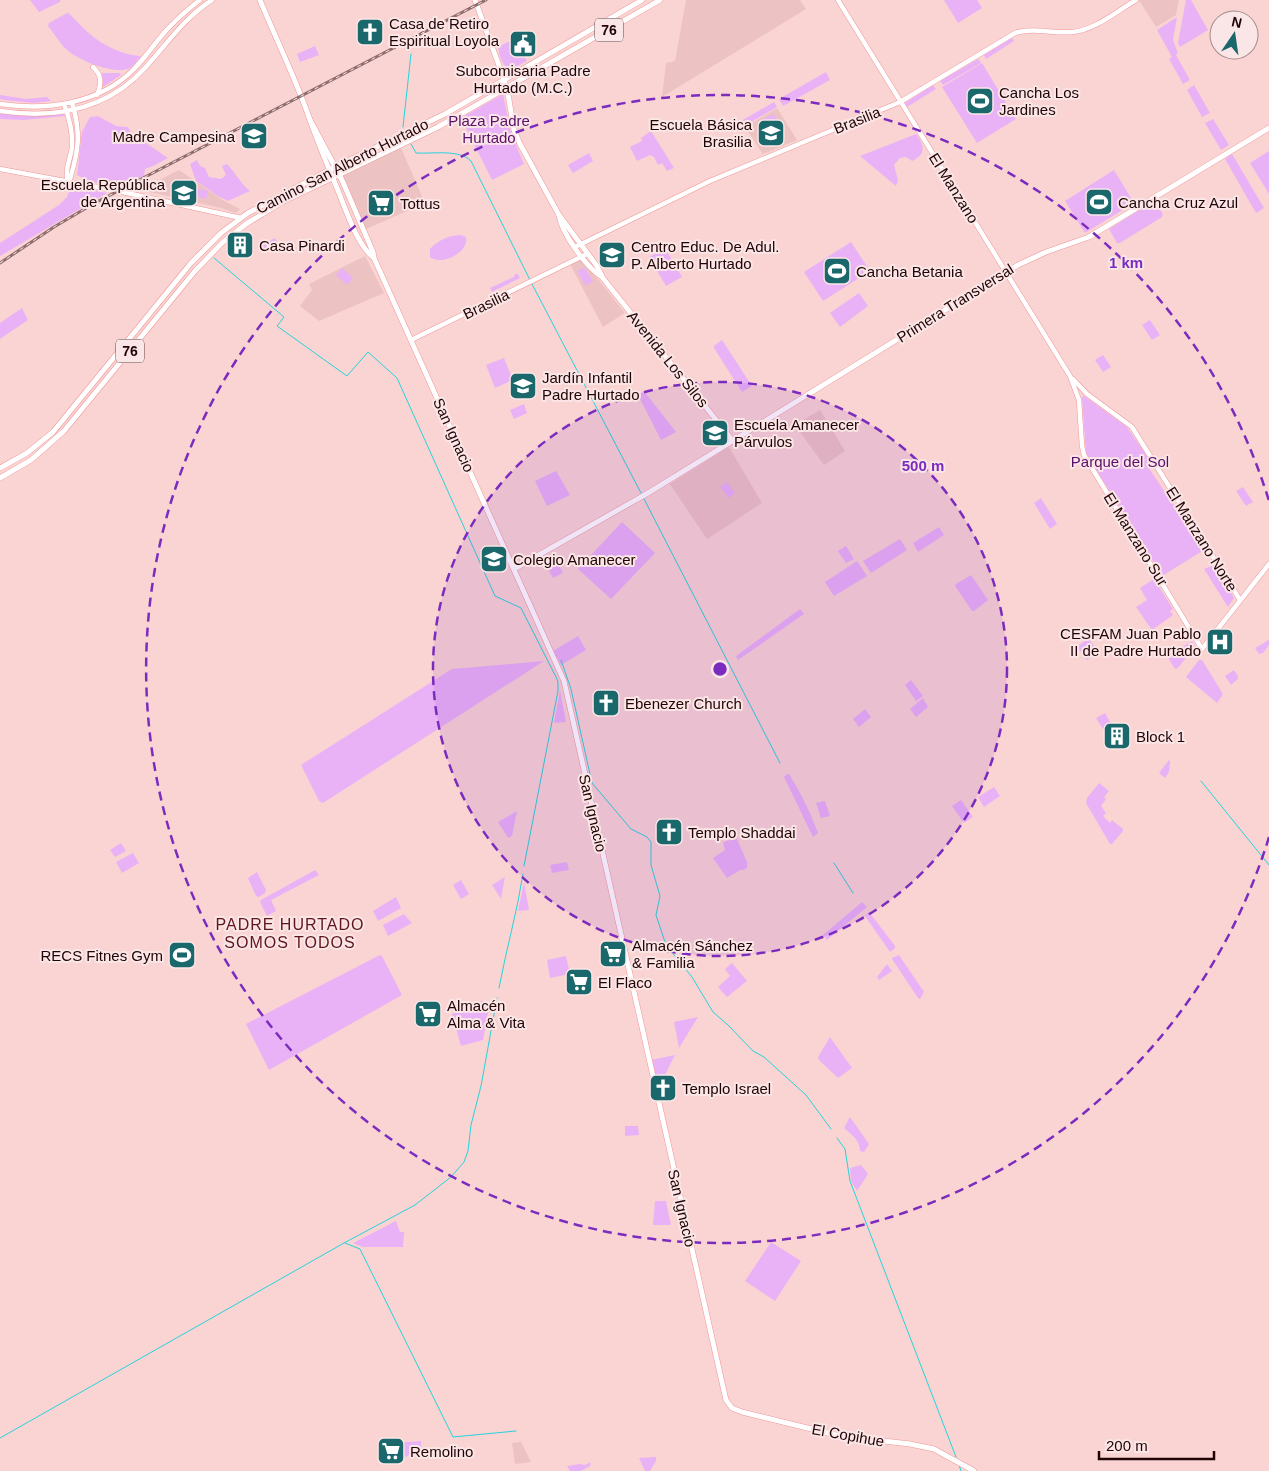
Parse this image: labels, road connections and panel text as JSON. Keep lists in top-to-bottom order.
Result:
{
  "streets": {
    "main road": [
      "76",
      "Camino San Alberto Hurtado",
      "Primera Transversal",
      "Avenida Los Silos",
      "San Ignacio",
      "El Copihue"
    ],
    "street": [
      "Brasilia",
      "El Manzano",
      "El Manzano Sur",
      "El Manzano Norte"
    ]
  },
  "crossings": [
    ["Brasilia", "El Manzano"],
    ["Brasilia", "Avenida Los Silos"],
    ["Brasilia", "San Ignacio"],
    ["Camino San Alberto Hurtado", "Avenida Los Silos"],
    ["El Manzano", "Primera Transversal"],
    ["El Manzano", "El Manzano Sur"],
    ["El Manzano", "El Manzano Norte"],
    ["Primera Transversal", "Avenida Los Silos"],
    ["Primera Transversal", "San Ignacio"],
    ["San Ignacio", "El Copihue"],
    ["El Manzano Sur", "El Manzano Norte"]
  ],
  "districts": ["PADRE HURTADO SOMOS TODOS"],
  "parks": ["Plaza Padre Hurtado", "Parque del Sol"],
  "places": {
    "church": [
      "Casa de Retiro Espiritual Loyola",
      "Ebenezer Church",
      "Templo Shaddai",
      "Templo Israel"
    ],
    "public building": ["Subcomisaria Padre Hurtado (M.C.)"],
    "sports": [
      "Cancha Los Jardines",
      "Cancha Cruz Azul",
      "Cancha Betania",
      "RECS Fitnes Gym"
    ],
    "school or university": [
      "Escuela Básica Brasilia",
      "Madre Campesina",
      "Escuela República de Argentina",
      "Centro Educ. De Adul. P. Alberto Hurtado",
      "Jardín Infantil Padre Hurtado",
      "Escuela Amanecer Párvulos",
      "Colegio Amanecer"
    ],
    "supermarket": [
      "Tottus",
      "Almacén Sánchez & Familia",
      "El Flaco",
      "Almacén Alma & Vita",
      "Remolino"
    ],
    "building": ["Casa Pinardi", "Block 1"],
    "hospital": ["CESFAM Juan Pablo II de Padre Hurtado"]
  },
  "scale_bar": "200 m",
  "north": "top",
  "rings": ["1 km", "500 m"]
}
